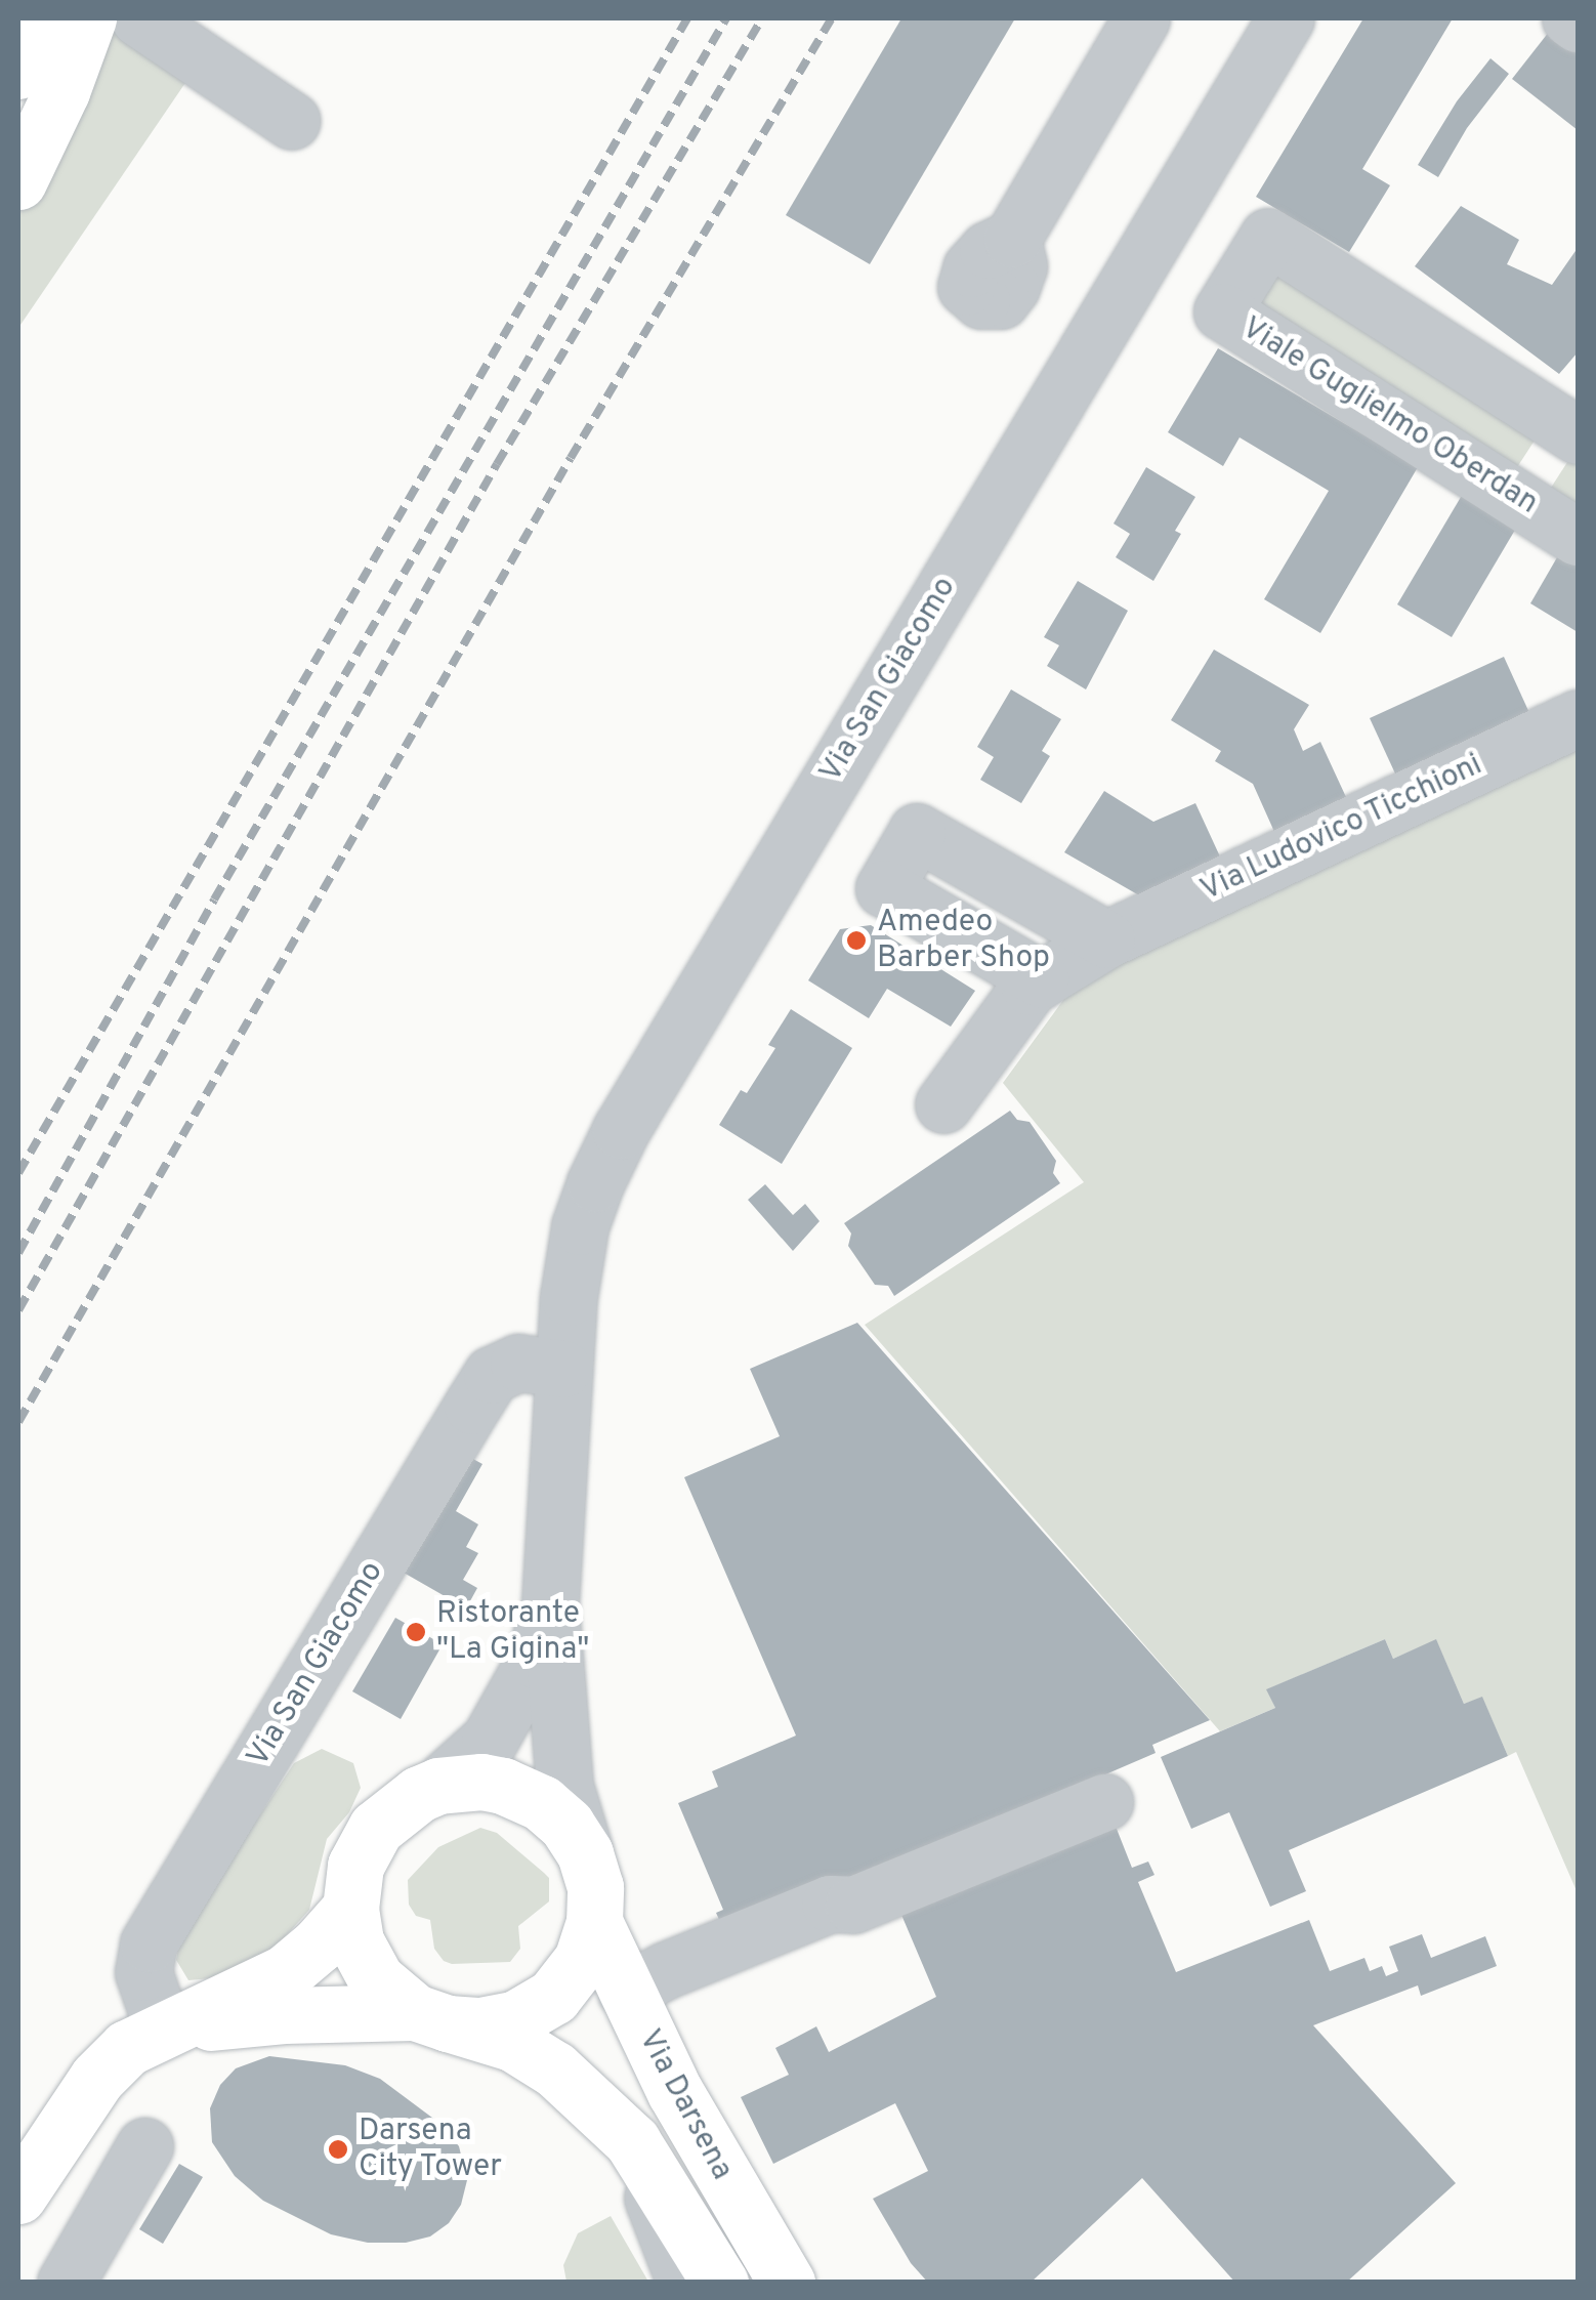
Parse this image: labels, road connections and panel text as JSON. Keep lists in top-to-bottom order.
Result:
{
  "streets": {
    "main road": ["Via Darsena"],
    "street": ["Viale Guglielmo Oberdan", "Via San Giacomo", "Via Ludovico Ticchioni"]
  },
  "crossings": [
    ["Via San Giacomo", "Via Darsena"]
  ],
  "places": ["Amedeo Barber Shop", "Ristorante \"La Gigina\"", "Darsena City Tower"]
}
